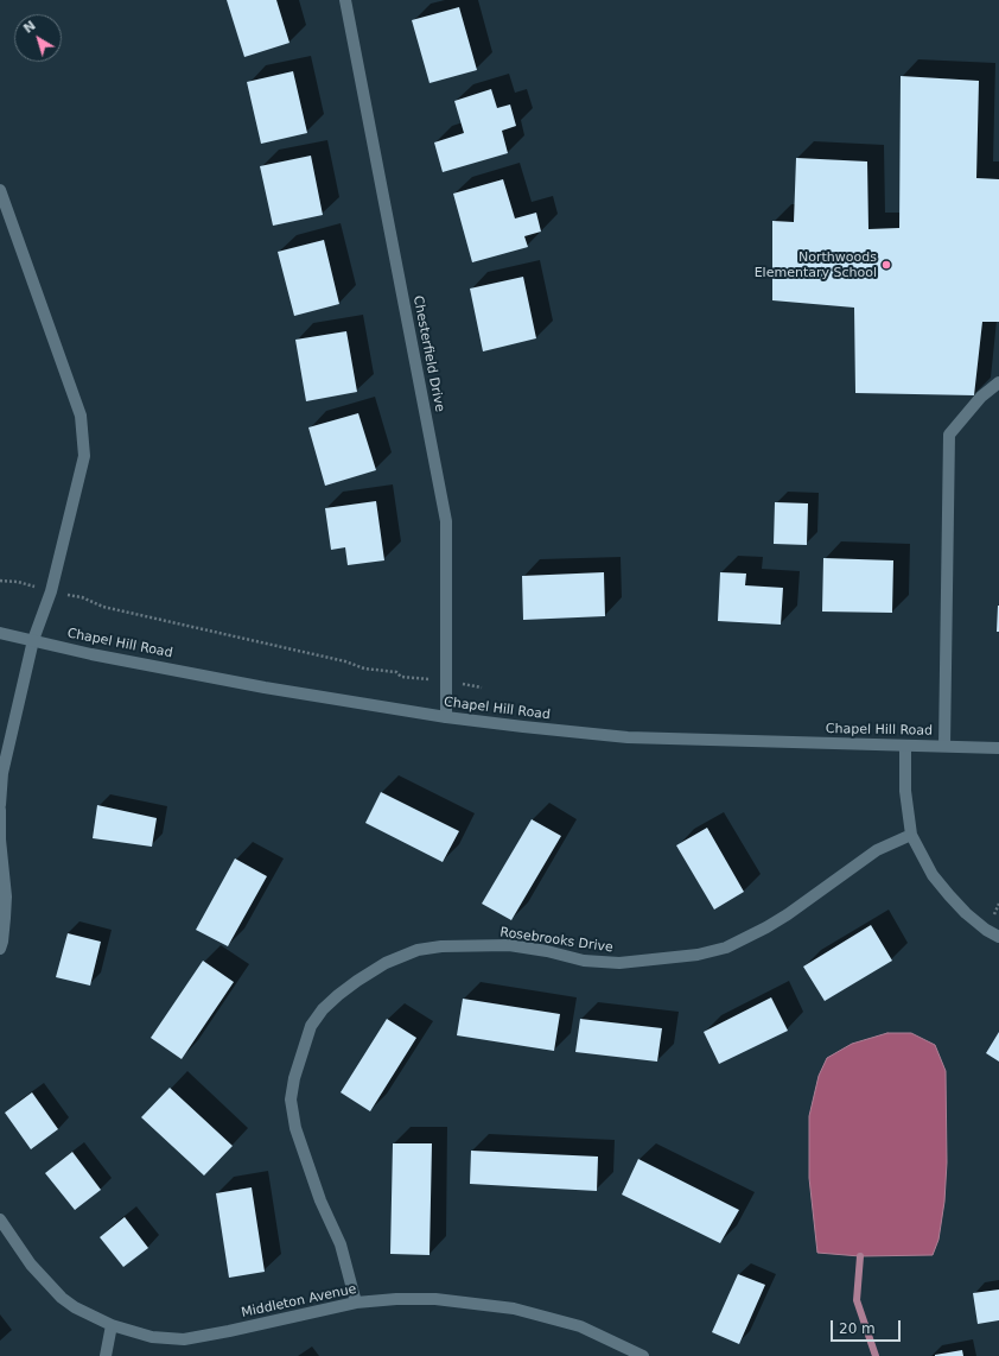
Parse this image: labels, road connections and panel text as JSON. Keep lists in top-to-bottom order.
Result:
{
  "streets": {
    "street": [
      "Chesterfield Drive",
      "Chapel Hill Road",
      "Rosebrooks Drive",
      "Middleton Avenue"
    ]
  },
  "crossings": [
    ["Chesterfield Drive", "Chapel Hill Road"],
    ["Rosebrooks Drive", "Middleton Avenue"]
  ],
  "places": ["Northwoods Elementary School"],
  "scale_bar": "20 m",
  "north": "top left"
}
